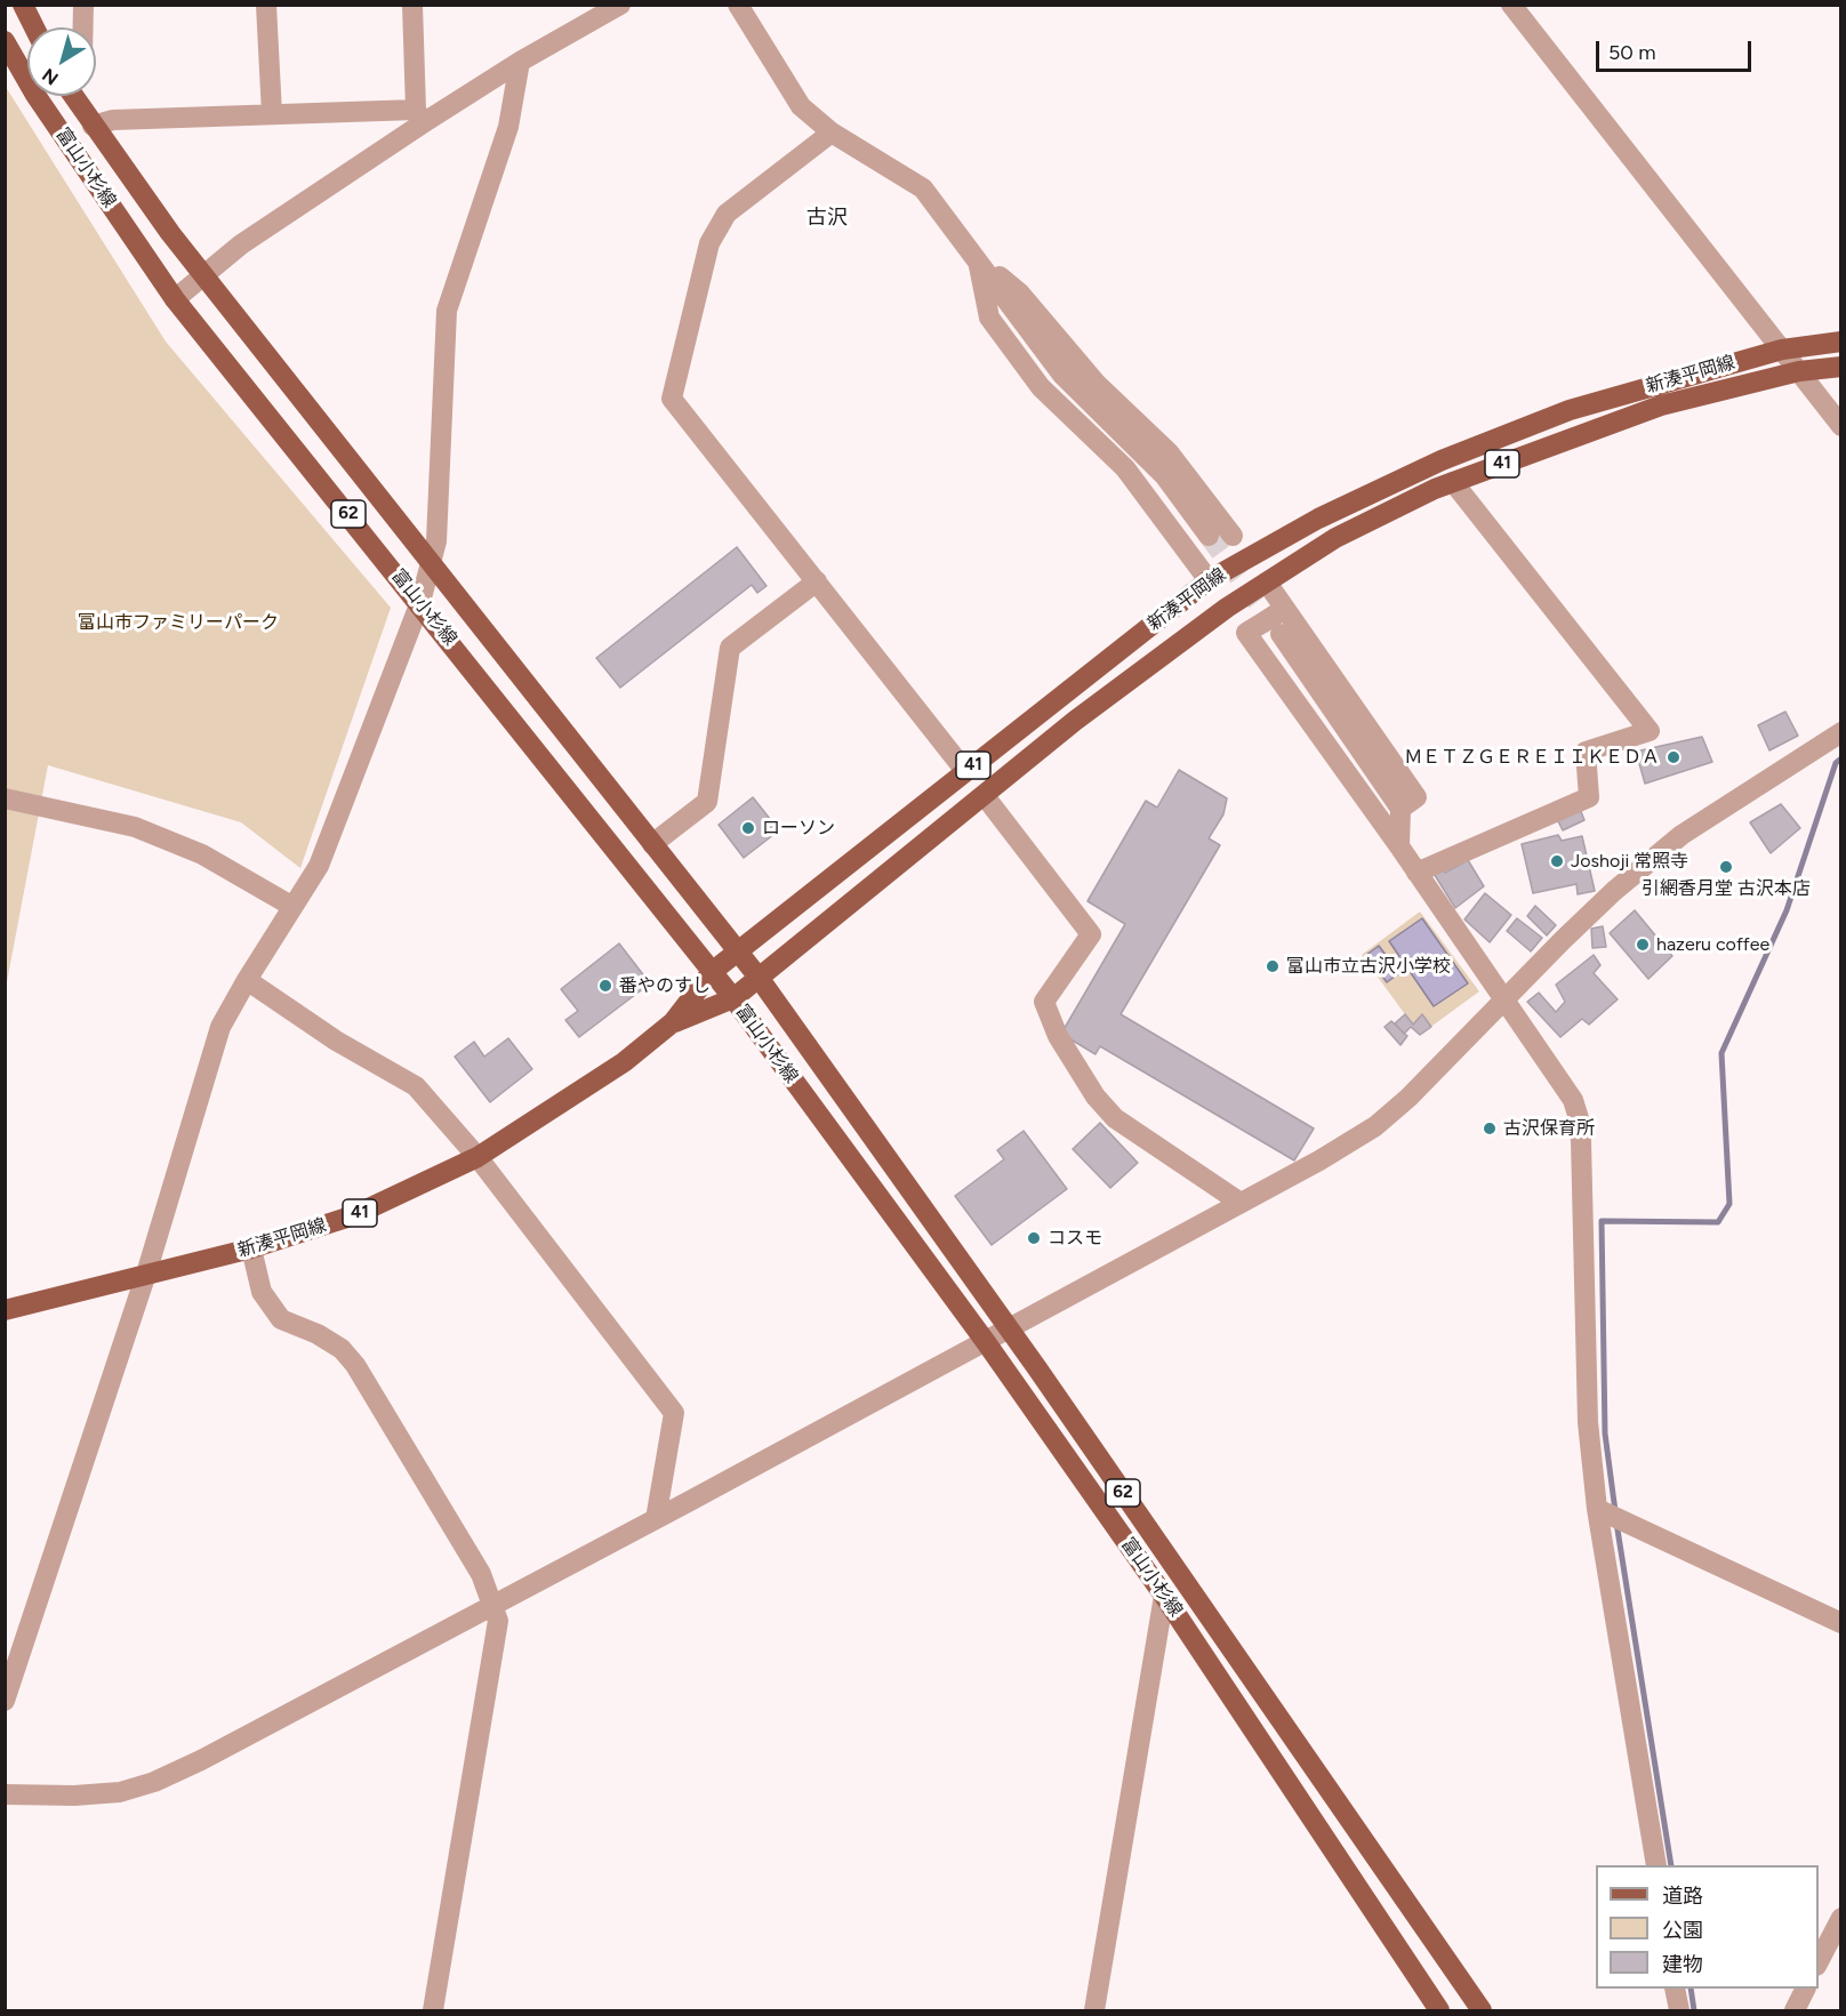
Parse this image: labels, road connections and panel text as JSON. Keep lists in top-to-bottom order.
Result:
{
  "streets": {
    "main road": [
      "富山小杉線",
      "新湊平岡線",
      "41",
      "62"
    ]
  },
  "crossings": [
    ["富山小杉線", "新湊平岡線"]
  ],
  "districts": ["古沢"],
  "parks": ["富山市ファミリーパーク"],
  "places": [
    "ＭＥＴＺＧＥＲＥＩＩＫＥＤＡ",
    "ローソン",
    "Joshoji 常照寺",
    "引網香月堂 古沢本店",
    "hazeru coffee",
    "富山市立古沢小学校",
    "番やのすし",
    "古沢保育所",
    "コスモ"
  ],
  "legend": ["道路", "公園", "建物"],
  "scale_bar": "50 m",
  "north": "bottom left"
}
